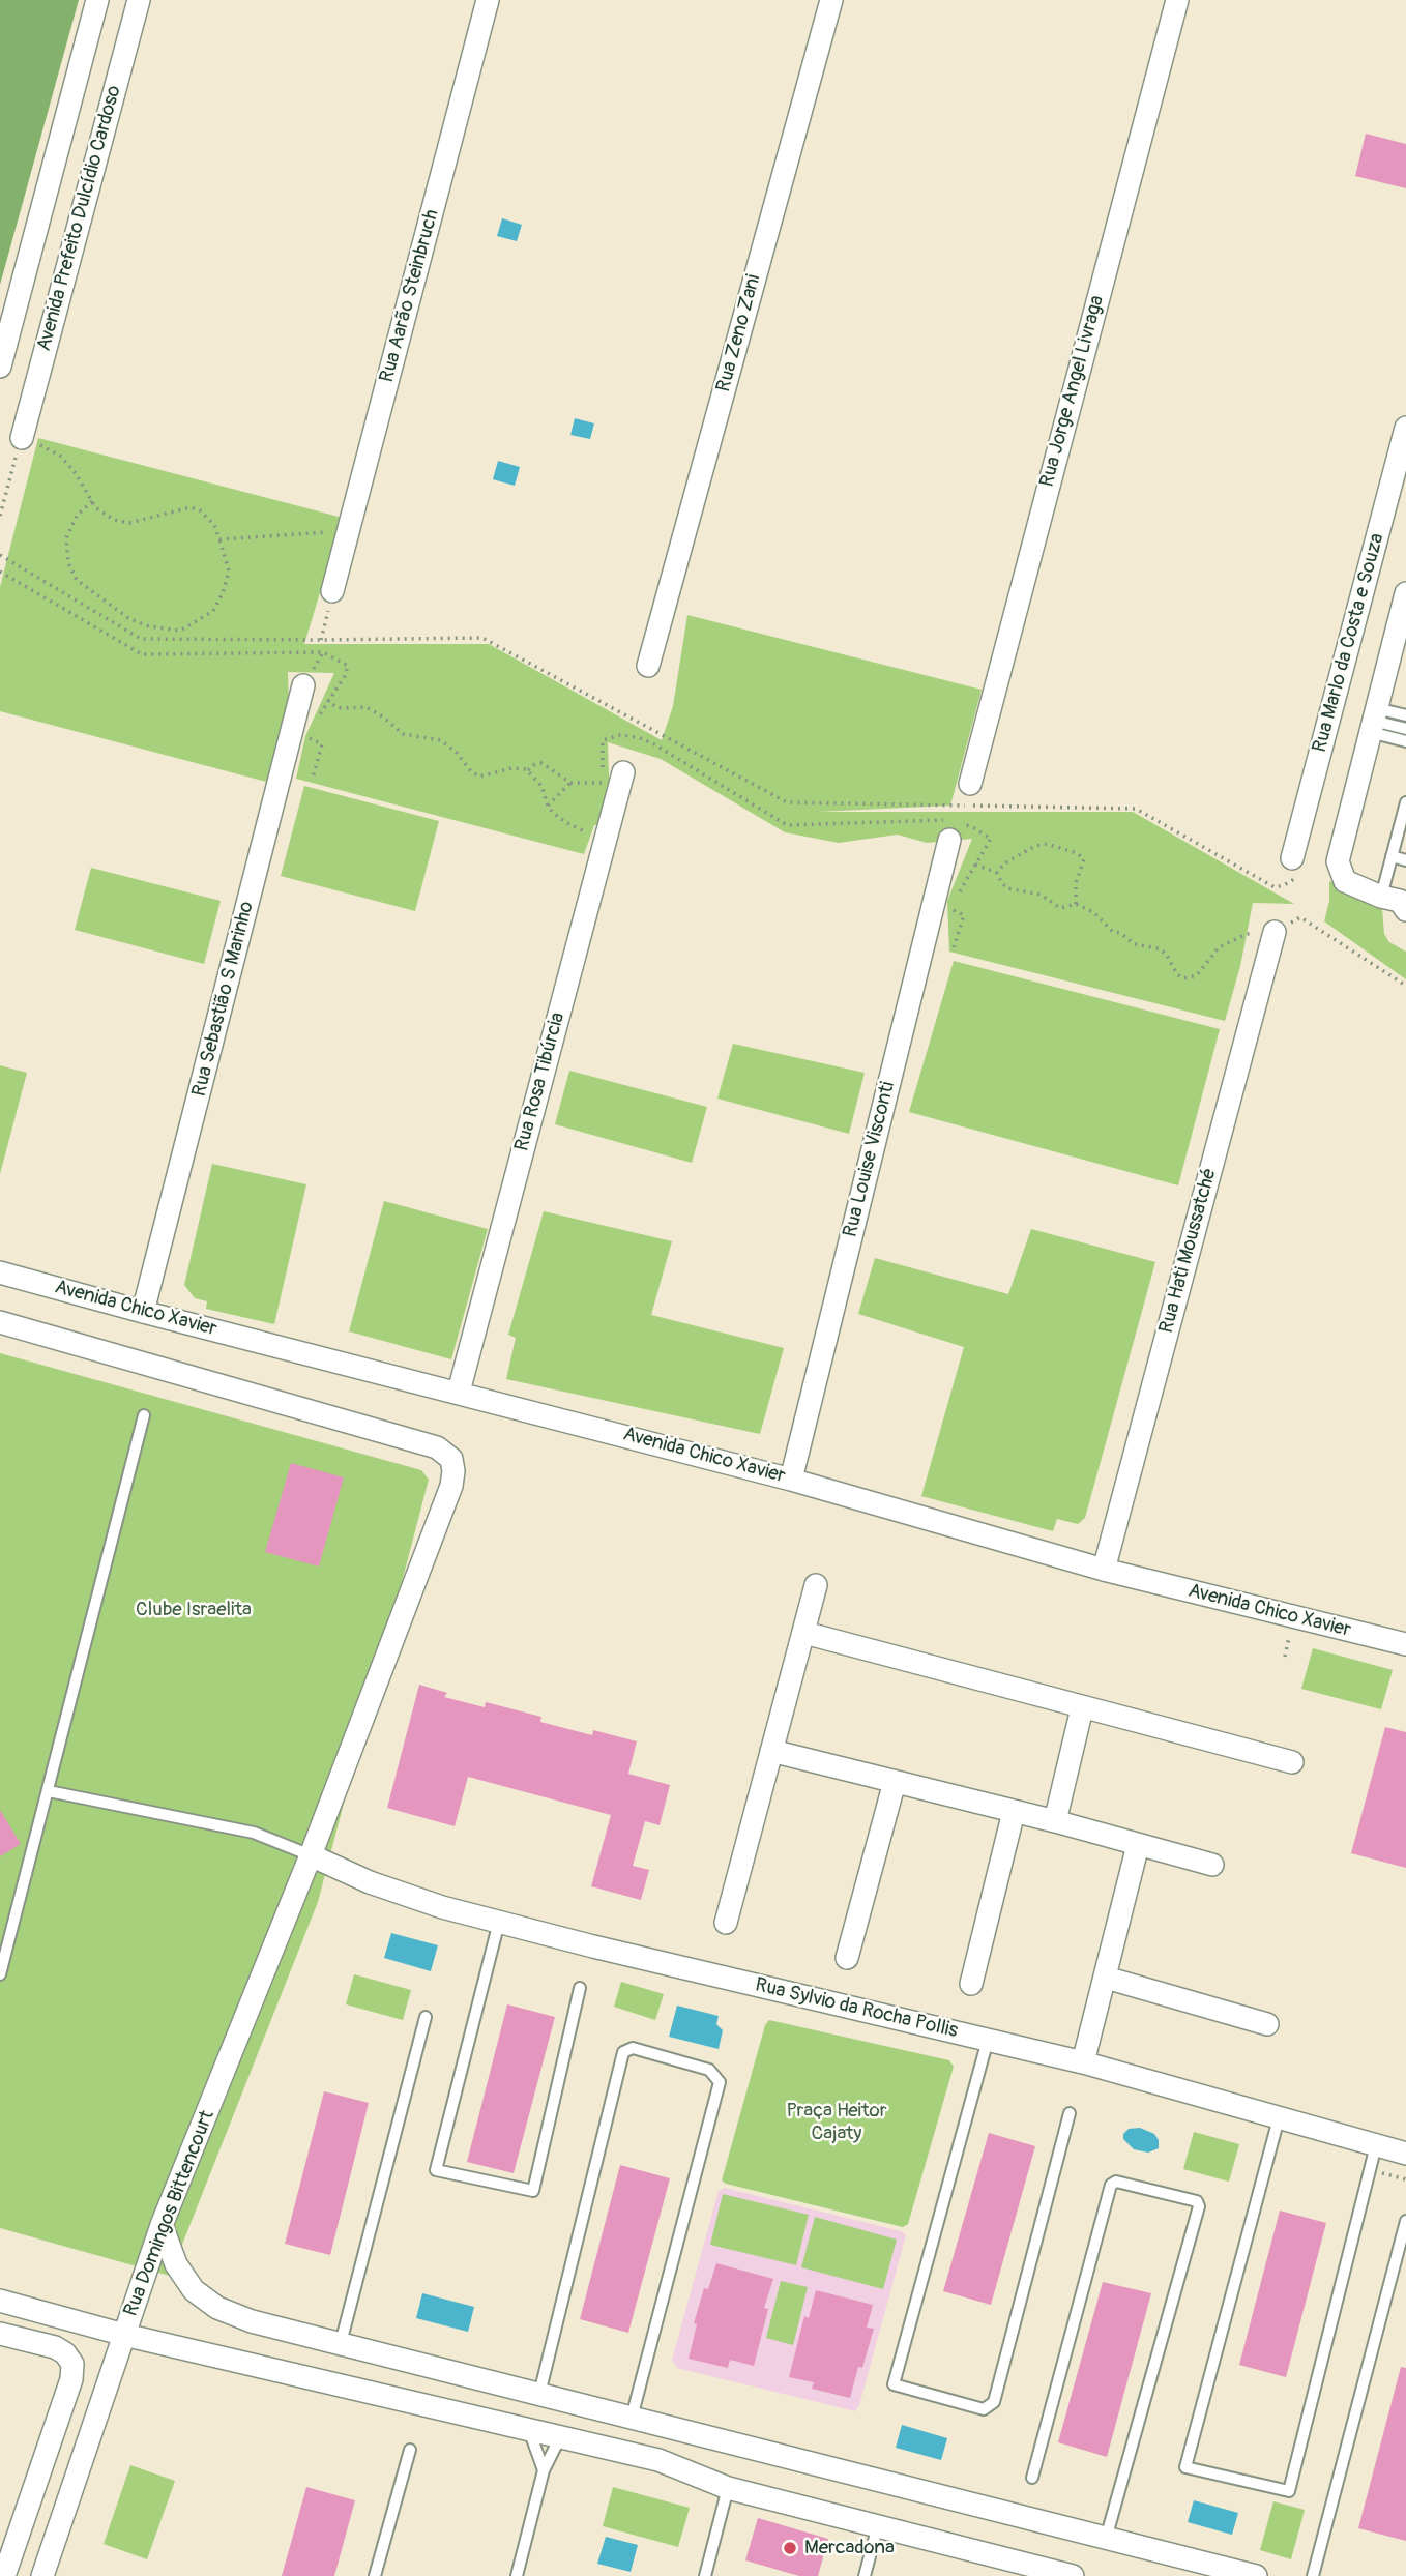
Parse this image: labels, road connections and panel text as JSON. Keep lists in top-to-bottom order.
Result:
{
  "streets": {
    "street": [
      "Avenida Prefeito Dulcídio Cardoso",
      "Rua Aarão Steinbruch",
      "Rua Zeno Zani",
      "Rua Jorge Angel Livraga",
      "Rua Marlo da Costa e Souza",
      "Rua Sebastião S Marinho",
      "Rua Rosa Tibúrcia",
      "Rua Louise Visconti",
      "Rua Hati Moussatché",
      "Avenida Chico Xavier",
      "Rua Sylvio da Rocha Pollis",
      "Rua Domingos Bittencourt"
    ]
  },
  "crossings": [
    ["Rua Sebastião S Marinho", "Avenida Chico Xavier"],
    ["Rua Rosa Tibúrcia", "Avenida Chico Xavier"],
    ["Rua Louise Visconti", "Avenida Chico Xavier"],
    ["Rua Hati Moussatché", "Avenida Chico Xavier"],
    ["Rua Sylvio da Rocha Pollis", "Rua Domingos Bittencourt"]
  ],
  "parks": ["Clube Israelita", "Praça Heitor Cajaty"],
  "places": ["Mercadona"]
}
